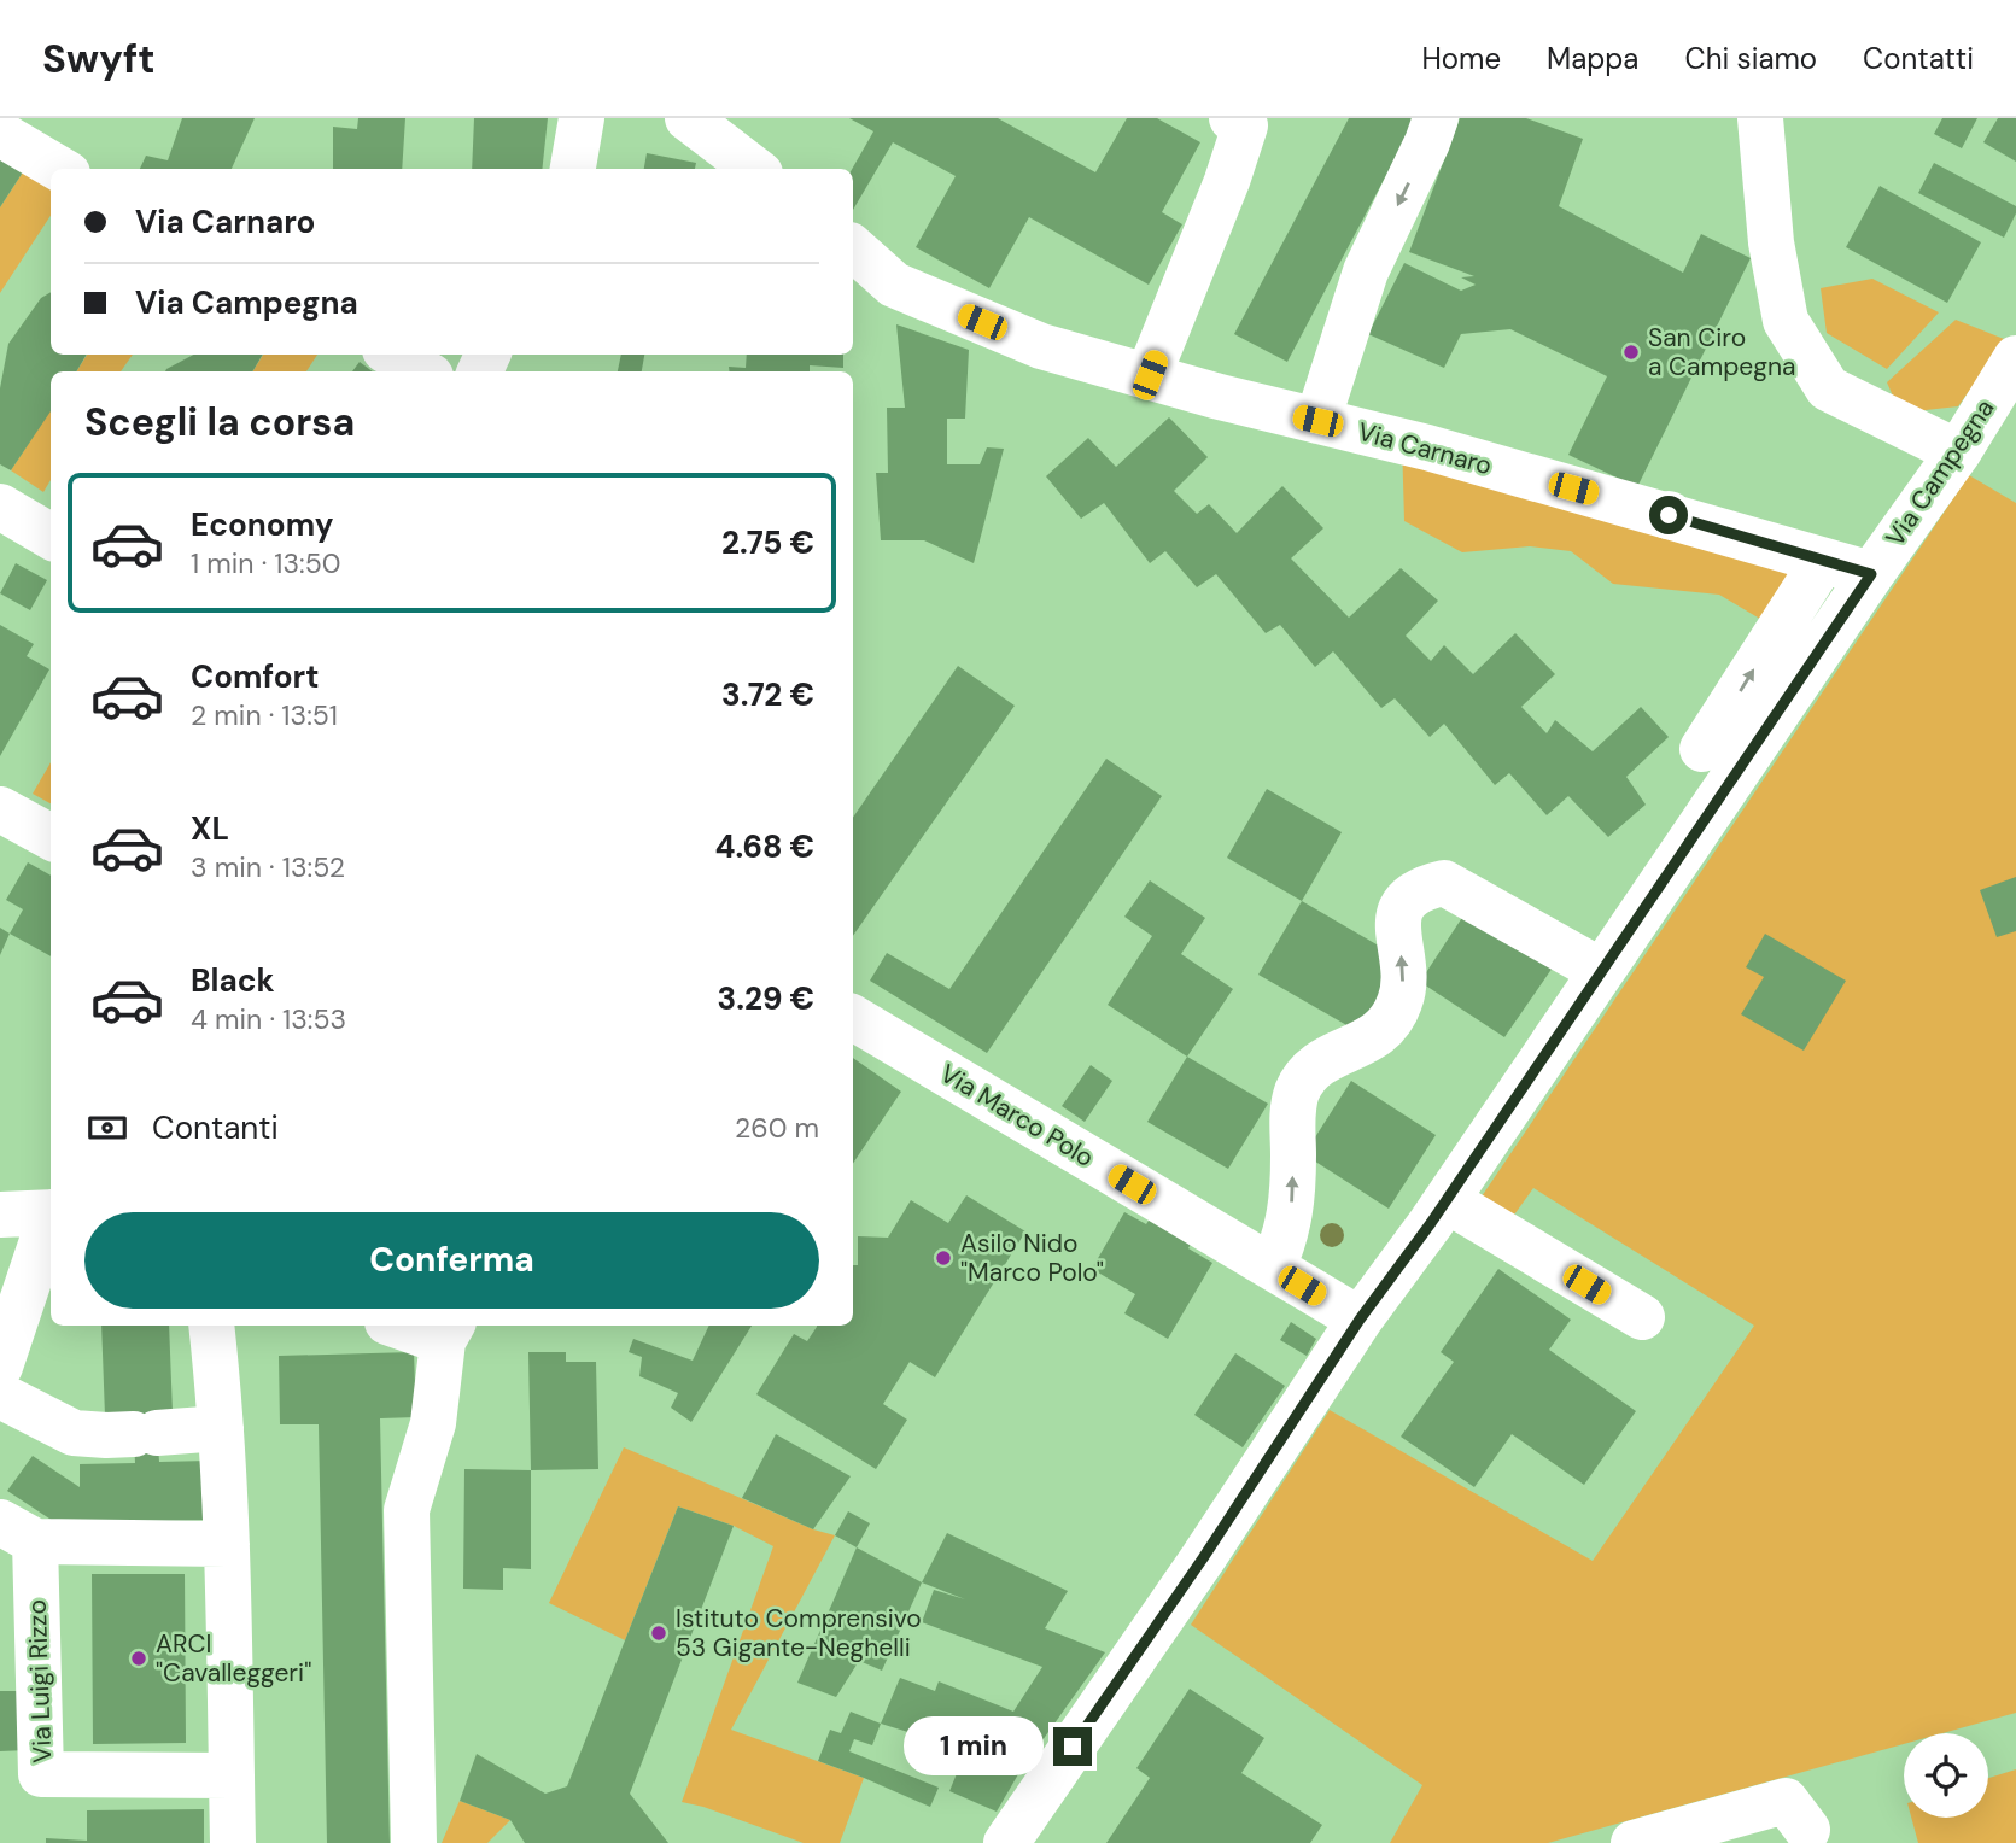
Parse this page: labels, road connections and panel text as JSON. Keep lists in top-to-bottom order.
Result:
{
  "streets": {
    "street": [
      "Via Carnaro",
      "Via Campegna",
      "Via Marco Polo",
      "Via Luigi Rizzo"
    ]
  },
  "crossings": [
    ["Via Carnaro", "Via Campegna"],
    ["Via Campegna", "Via Marco Polo"]
  ],
  "places": [
    "San Ciro a Campegna",
    "Asilo Nido \"Marco Polo\"",
    "Istituto Comprensivo 53 Gigante-Neghelli",
    "ARCI \"Cavalleggeri\""
  ],
  "page": {
    "header": "Swyft",
    "nav": [
      "Home",
      "Mappa",
      "Chi siamo",
      "Contatti"
    ],
    "banner": ["Via Carnaro", "Via Campegna"],
    "heading": "Scegli la corsa",
    "list": [
      {
        "name": "Economy",
        "note": "1 min · 13:50",
        "value": "2.75 €"
      },
      {
        "name": "Comfort",
        "note": "2 min · 13:51",
        "value": "3.72 €"
      },
      {
        "name": "XL",
        "note": "3 min · 13:52",
        "value": "4.68 €"
      },
      {
        "name": "Black",
        "note": "4 min · 13:53",
        "value": "3.29 €"
      }
    ],
    "pay": ["Contanti", "260 m"],
    "buttons": "Conferma",
    "bubble": "1 min"
  }
}
